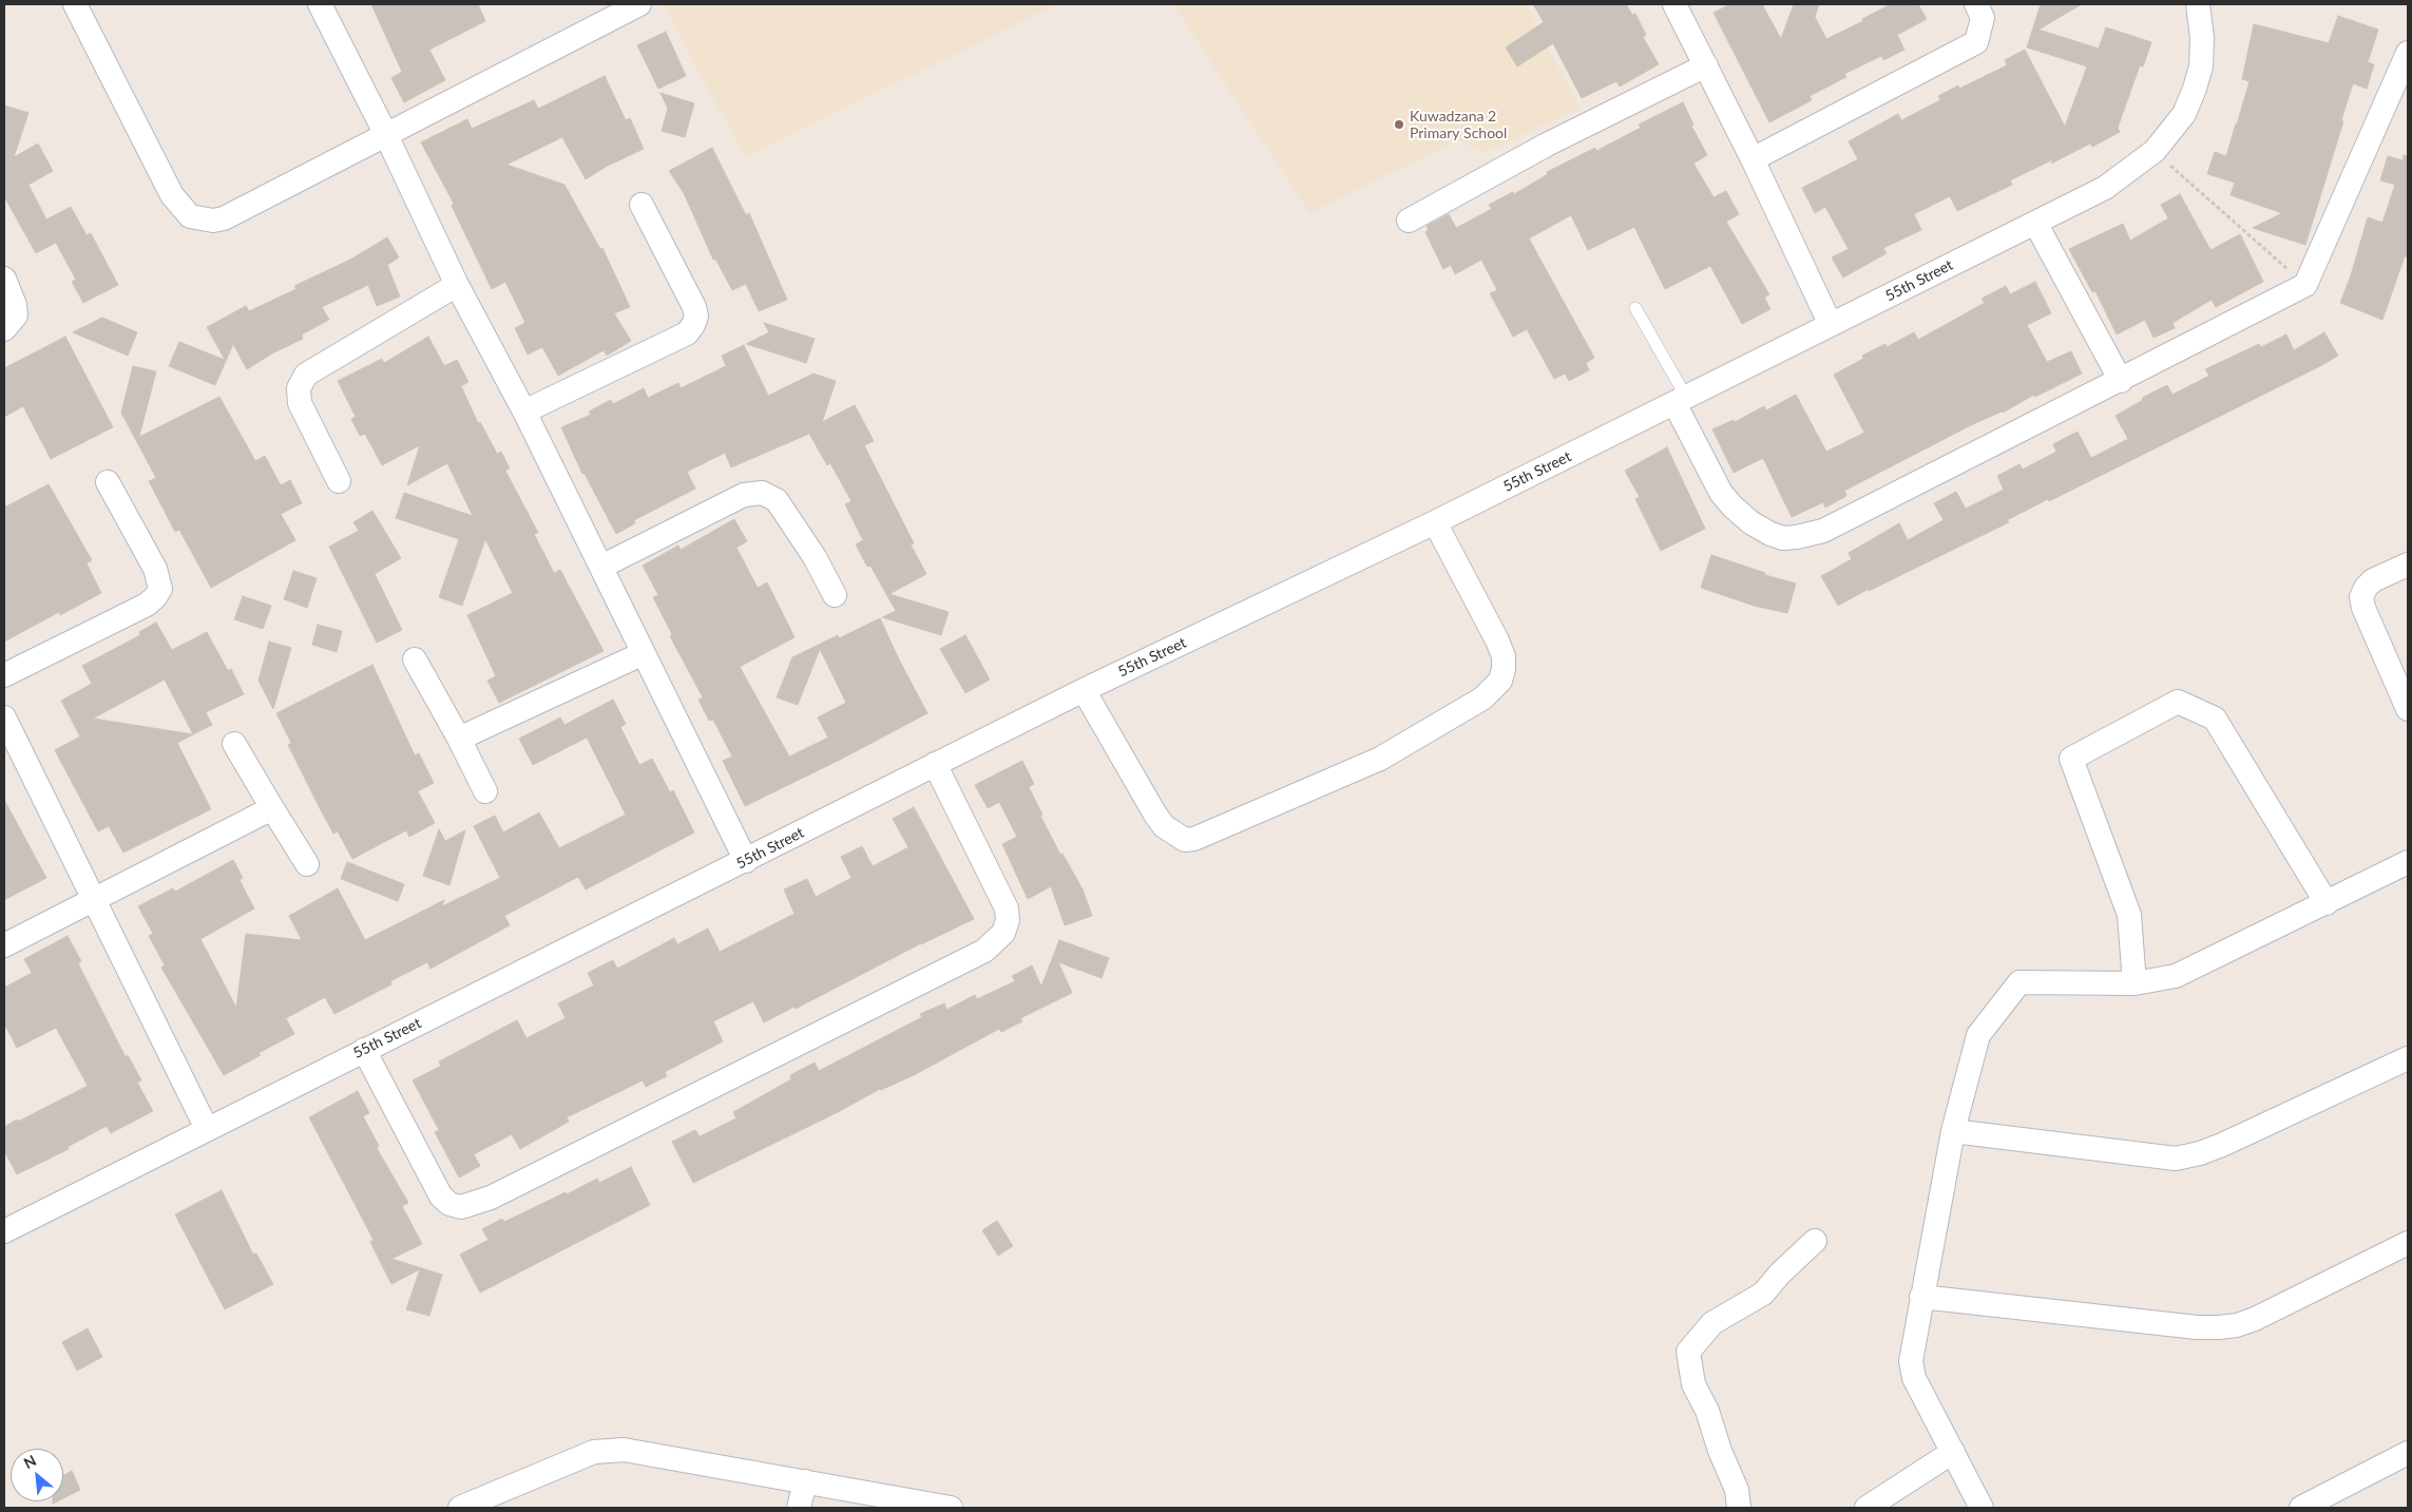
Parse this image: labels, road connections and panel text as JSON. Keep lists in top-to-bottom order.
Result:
{
  "streets": {
    "street": ["55th Street"]
  },
  "places": ["Kuwadzana 2 Primary School"],
  "north": "top left"
}
